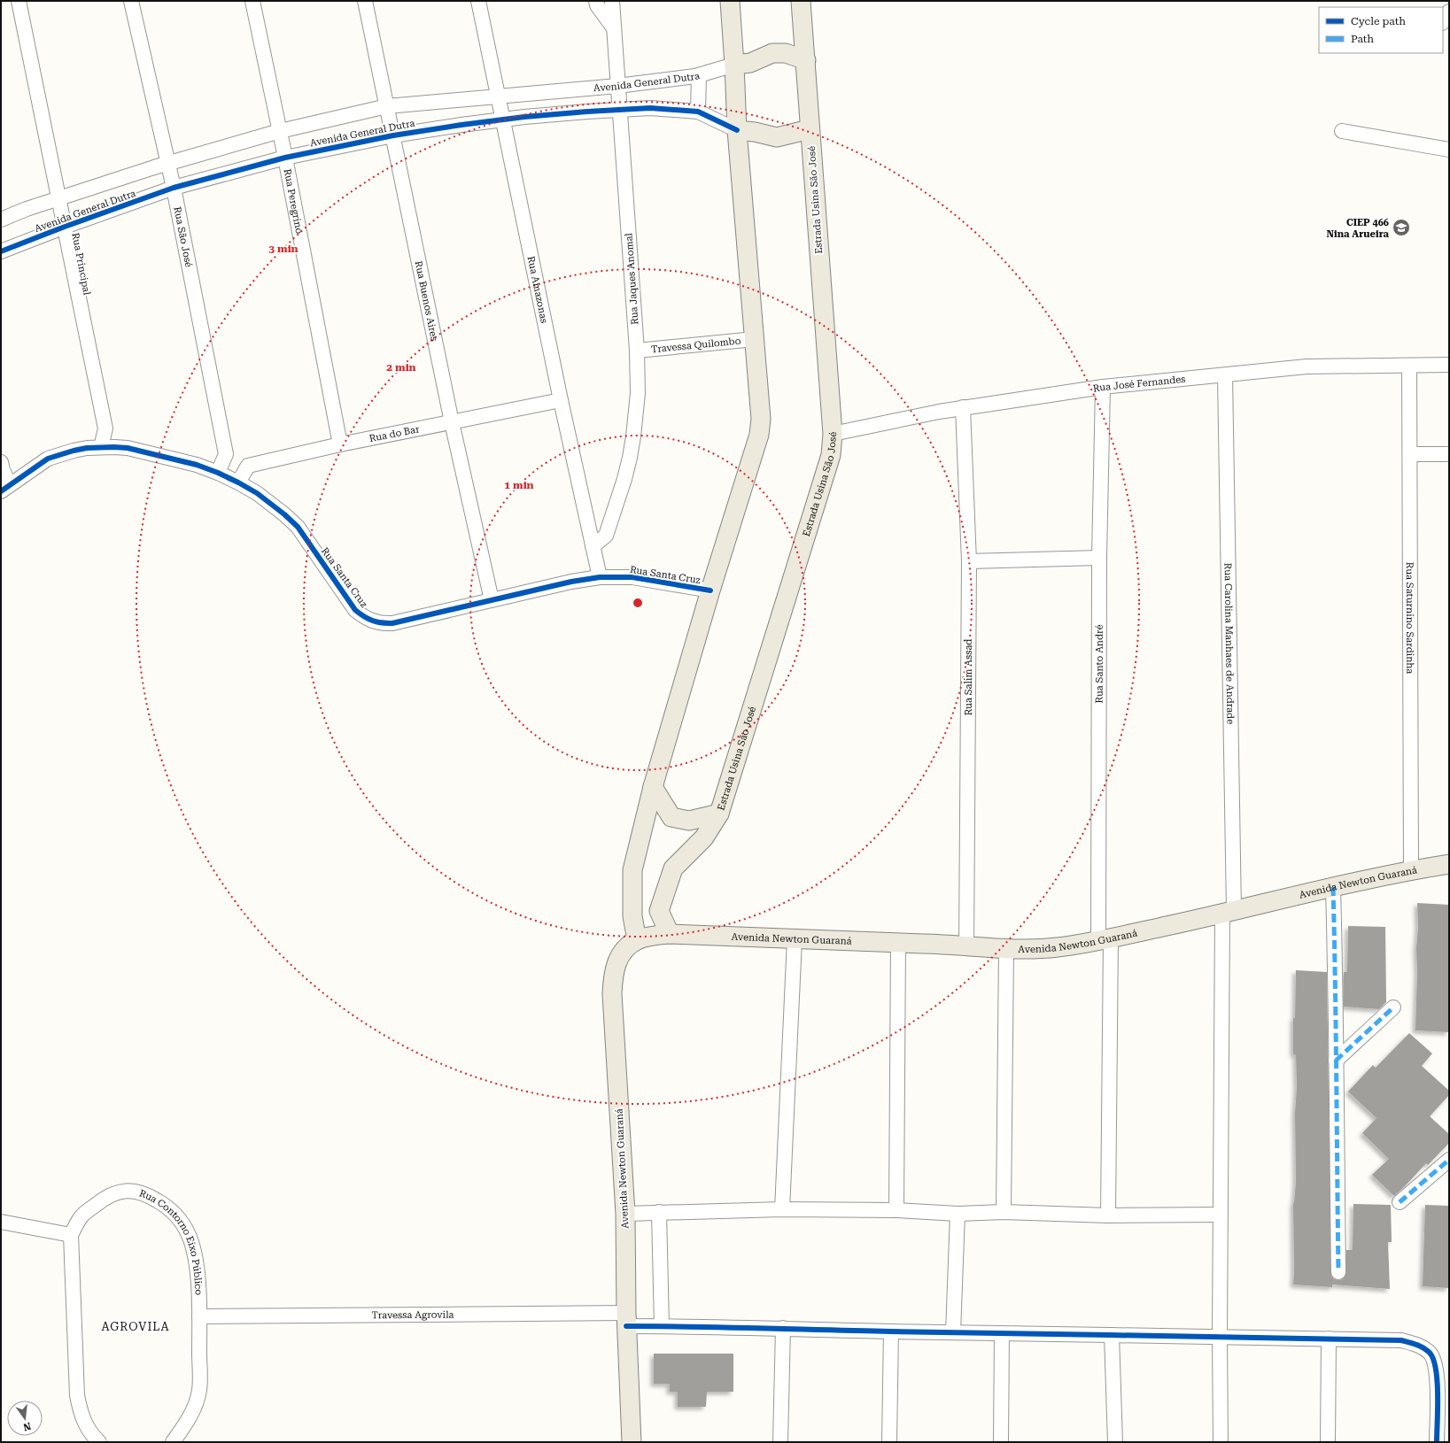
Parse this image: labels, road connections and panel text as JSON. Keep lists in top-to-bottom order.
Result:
{
  "streets": {
    "main road": ["Estrada Usina São José", "Avenida Newton Guaraná"],
    "street": [
      "Avenida General Dutra",
      "Rua Peregrino",
      "Rua São José",
      "Rua Principal",
      "Rua Jaques Anomal",
      "Rua Amazonas",
      "Rua Buenos Aires",
      "Travessa Quilombo",
      "Rua José Fernandes",
      "Rua do Bar",
      "Rua Santa Cruz",
      "Rua Saturnino Sardinha",
      "Rua Carolina Manhaes de Andrade",
      "Rua Santo André",
      "Rua Salim Assad",
      "Rua Contorno Eixo Público",
      "Travessa Agrovila"
    ]
  },
  "crossings": [
    ["Avenida General Dutra", "Rua Peregrino"],
    ["Avenida General Dutra", "Rua São José"],
    ["Avenida General Dutra", "Rua Principal"],
    ["Avenida General Dutra", "Rua Jaques Anomal"],
    ["Avenida General Dutra", "Rua Amazonas"],
    ["Avenida General Dutra", "Rua Buenos Aires"],
    ["Estrada Usina São José", "Rua José Fernandes"],
    ["Estrada Usina São José", "Avenida Newton Guaraná"],
    ["Rua Peregrino", "Rua do Bar"],
    ["Rua São José", "Rua Santa Cruz"],
    ["Rua Principal", "Rua Santa Cruz"],
    ["Rua Jaques Anomal", "Rua Amazonas"],
    ["Rua Jaques Anomal", "Travessa Quilombo"],
    ["Rua Amazonas", "Rua do Bar"],
    ["Rua Amazonas", "Rua Santa Cruz"],
    ["Rua Buenos Aires", "Rua do Bar"],
    ["Rua Buenos Aires", "Rua Santa Cruz"],
    ["Rua José Fernandes", "Rua Saturnino Sardinha"],
    ["Rua José Fernandes", "Rua Carolina Manhaes de Andrade"],
    ["Rua José Fernandes", "Rua Santo André"],
    ["Rua José Fernandes", "Rua Salim Assad"],
    ["Rua do Bar", "Rua Santa Cruz"],
    ["Rua Saturnino Sardinha", "Avenida Newton Guaraná"],
    ["Rua Carolina Manhaes de Andrade", "Avenida Newton Guaraná"],
    ["Rua Carolina Manhaes de Andrade", "Travessa Agrovila"],
    ["Rua Santo André", "Avenida Newton Guaraná"],
    ["Rua Salim Assad", "Avenida Newton Guaraná"],
    ["Avenida Newton Guaraná", "Travessa Agrovila"],
    ["Rua Contorno Eixo Público", "Travessa Agrovila"]
  ],
  "districts": ["AGROVILA"],
  "places": {
    "school or university": ["CIEP 466 Nina Arueira"]
  },
  "legend": ["Cycle path", "Path"],
  "north": "bottom",
  "rings": ["3 min", "2 min", "1 min"]
}
